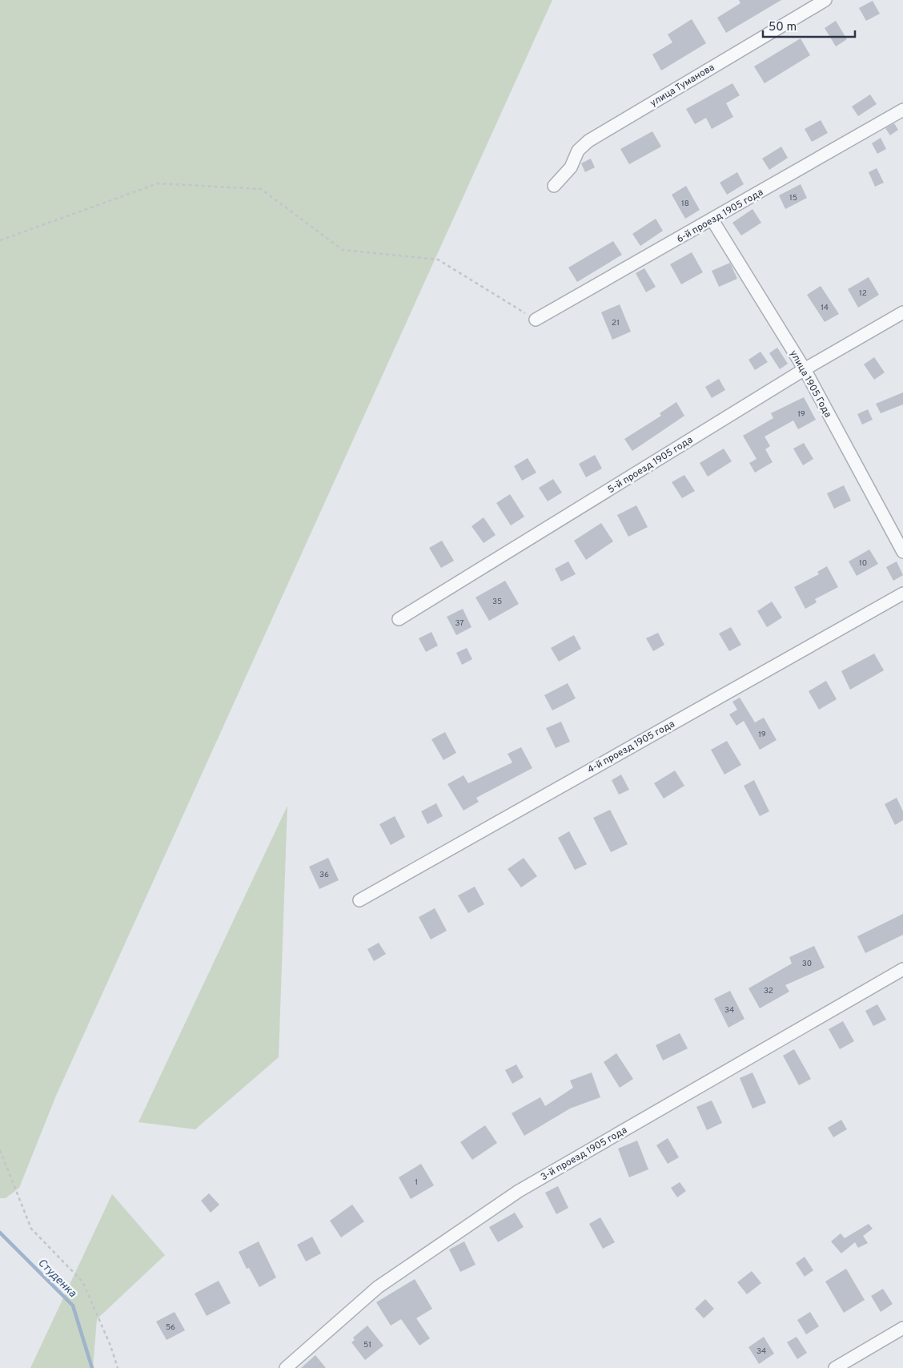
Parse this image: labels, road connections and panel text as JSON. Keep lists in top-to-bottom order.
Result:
{
  "streets": {
    "street": [
      "улица Туманова",
      "6-й проезд 1905 года",
      "улица 1905 Года",
      "5-й проезд 1905 года",
      "4-й проезд 1905 года",
      "3-й проезд 1905 года"
    ]
  },
  "crossings": [
    ["6-й проезд 1905 года", "улица 1905 Года"],
    ["улица 1905 Года", "5-й проезд 1905 года"]
  ],
  "water": ["Студенка"],
  "house_numbers": [
    "15",
    "18",
    "12",
    "14",
    "21",
    "19",
    "10",
    "35",
    "37",
    "19",
    "36",
    "30",
    "32",
    "34",
    "1",
    "56",
    "51",
    "34"
  ],
  "scale_bar": "50 m"
}
